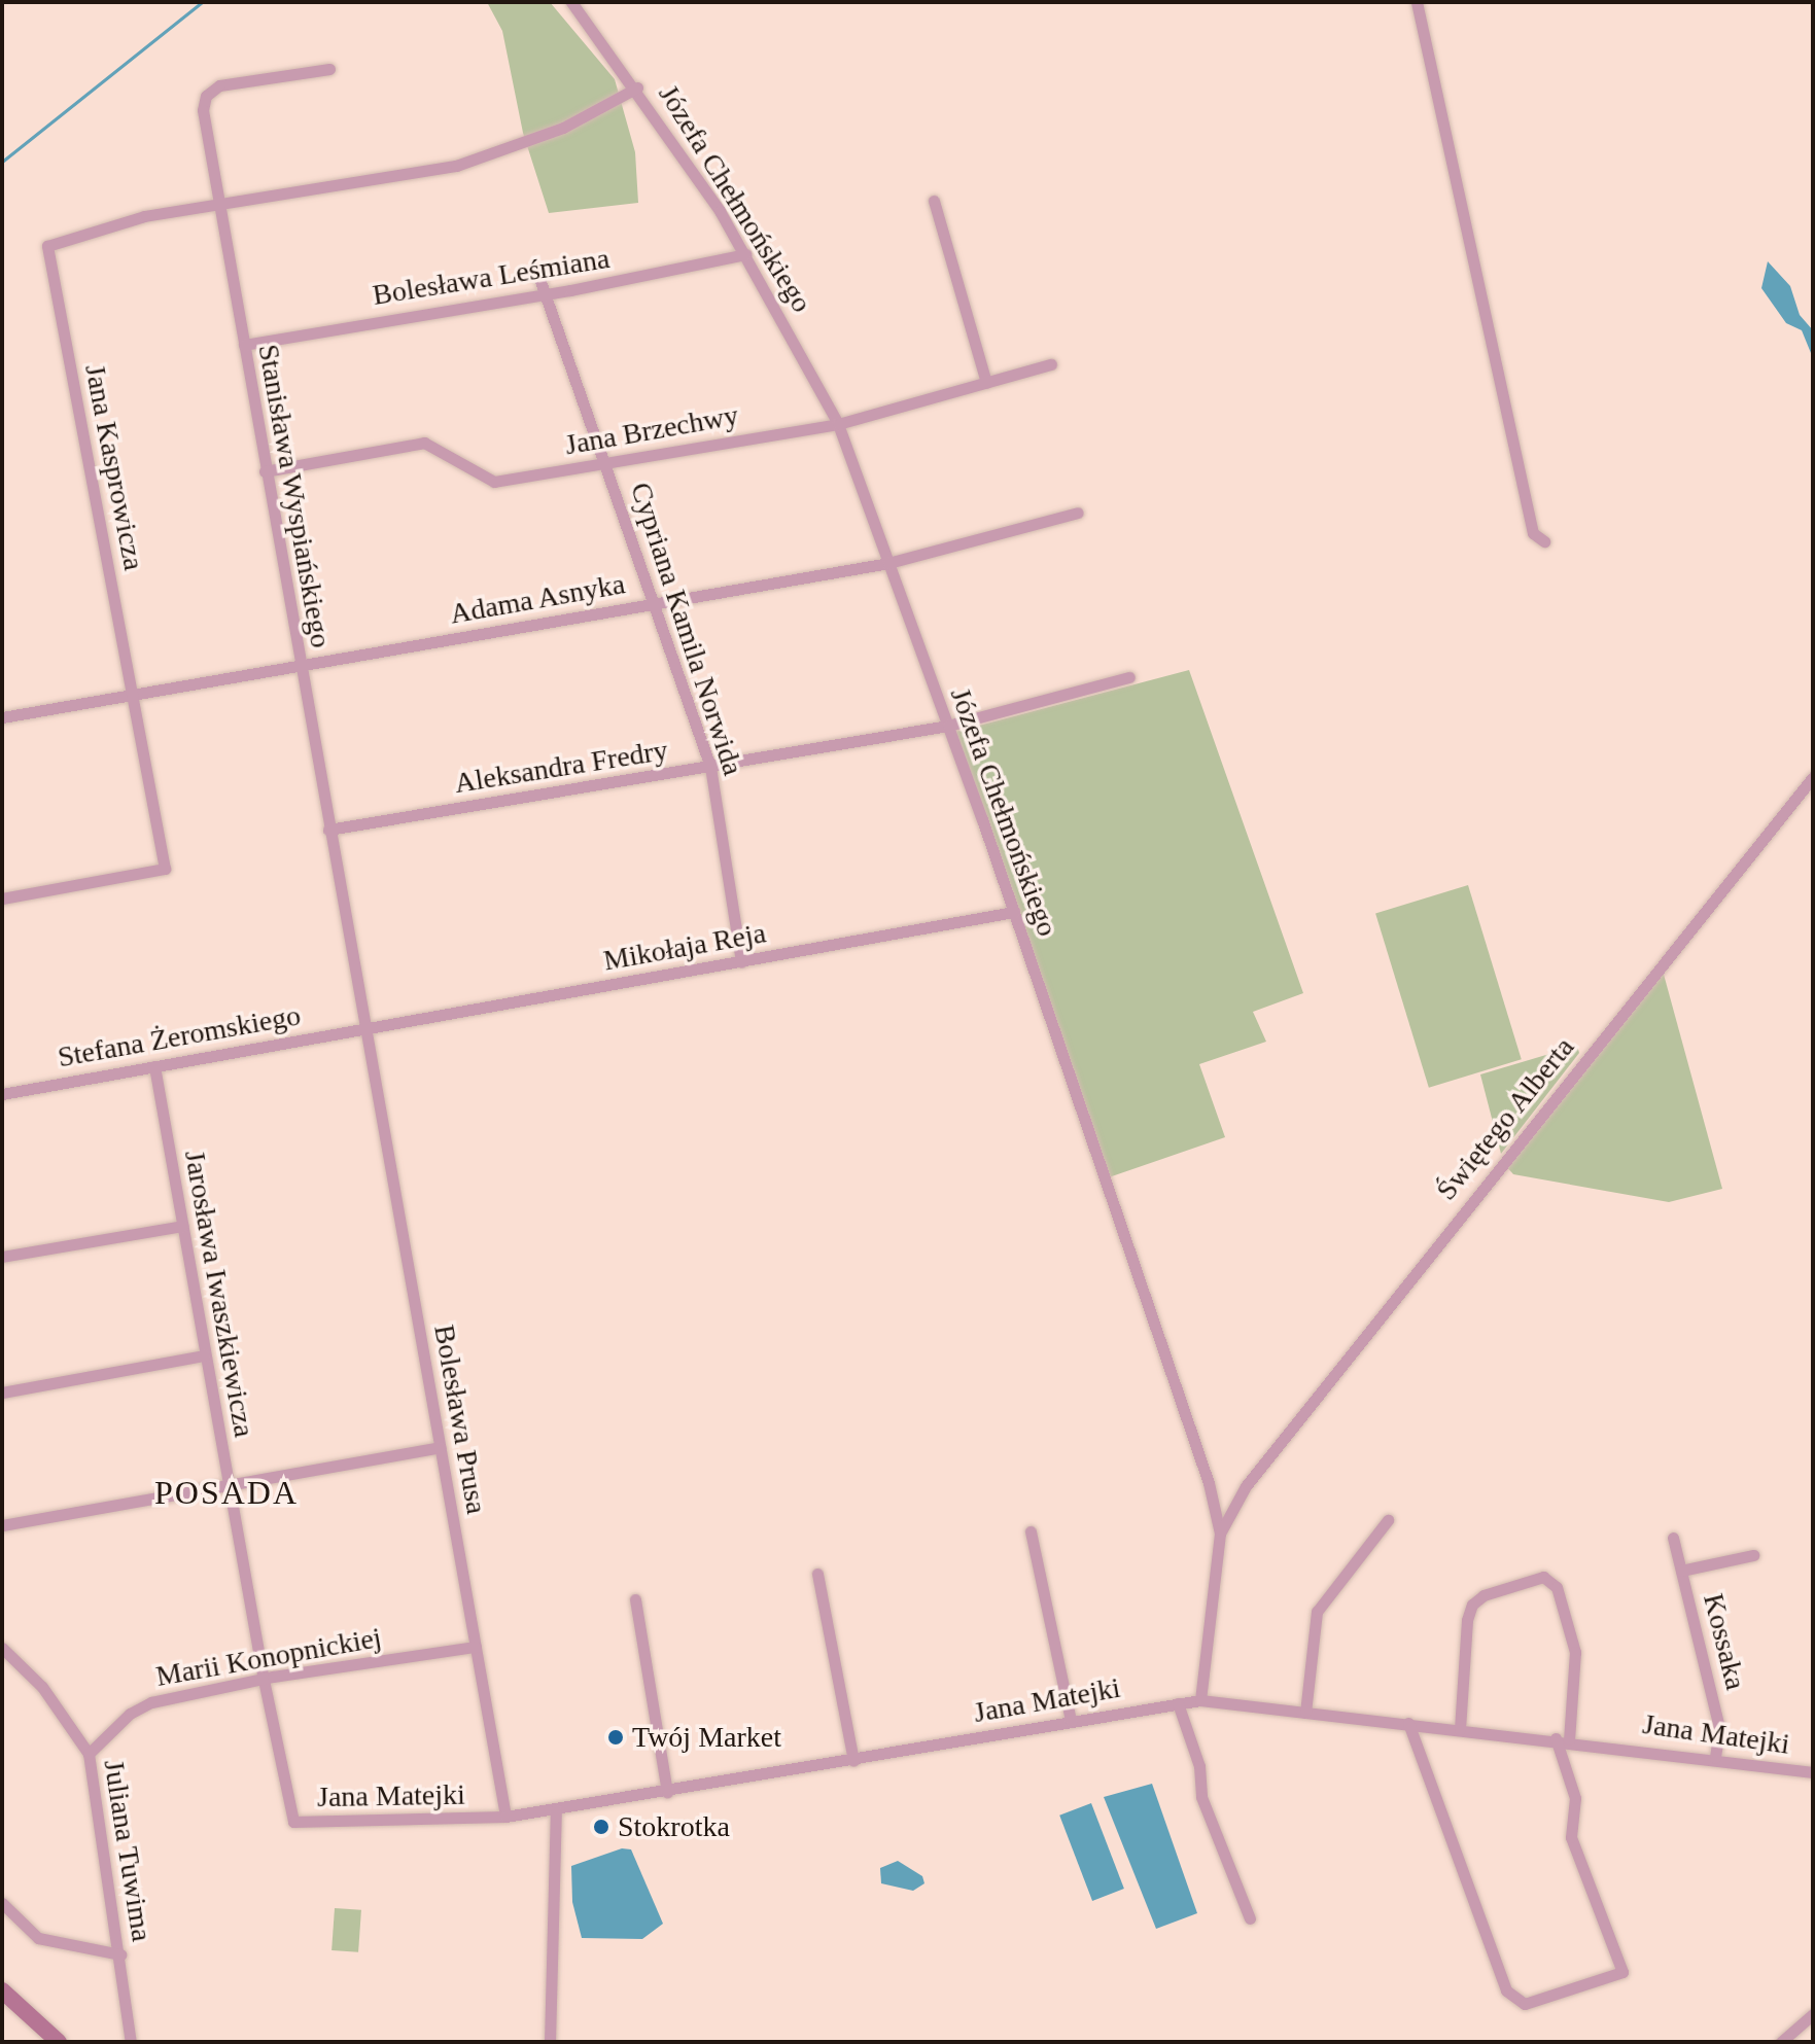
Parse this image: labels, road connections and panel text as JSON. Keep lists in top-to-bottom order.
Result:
{
  "streets": {
    "street": [
      "Józefa Chełmońskiego",
      "Bolesława Leśmiana",
      "Jana Brzechwy",
      "Jana Kasprowicza",
      "Stanisława Wyspiańskiego",
      "Adama Asnyka",
      "Cypriana Kamila Norwida",
      "Aleksandra Fredry",
      "Mikołaja Reja",
      "Stefana Żeromskiego",
      "Świętego Alberta",
      "Jarosława Iwaszkiewicza",
      "Bolesława Prusa",
      "Kossaka",
      "Marii Konopnickiej",
      "Jana Matejki",
      "Juliana Tuwima"
    ]
  },
  "crossings": [
    ["Józefa Chełmońskiego", "Bolesława Leśmiana"],
    ["Józefa Chełmońskiego", "Jana Brzechwy"],
    ["Józefa Chełmońskiego", "Adama Asnyka"],
    ["Józefa Chełmońskiego", "Aleksandra Fredry"],
    ["Józefa Chełmońskiego", "Mikołaja Reja"],
    ["Józefa Chełmońskiego", "Świętego Alberta"],
    ["Józefa Chełmońskiego", "Jana Matejki"],
    ["Bolesława Leśmiana", "Stanisława Wyspiańskiego"],
    ["Bolesława Leśmiana", "Cypriana Kamila Norwida"],
    ["Jana Brzechwy", "Stanisława Wyspiańskiego"],
    ["Jana Brzechwy", "Cypriana Kamila Norwida"],
    ["Jana Kasprowicza", "Stanisława Wyspiańskiego"],
    ["Jana Kasprowicza", "Adama Asnyka"],
    ["Stanisława Wyspiańskiego", "Adama Asnyka"],
    ["Stanisława Wyspiańskiego", "Aleksandra Fredry"],
    ["Stanisława Wyspiańskiego", "Mikołaja Reja"],
    ["Stanisława Wyspiańskiego", "Stefana Żeromskiego"],
    ["Stanisława Wyspiańskiego", "Bolesława Prusa"],
    ["Adama Asnyka", "Cypriana Kamila Norwida"],
    ["Cypriana Kamila Norwida", "Aleksandra Fredry"],
    ["Cypriana Kamila Norwida", "Mikołaja Reja"],
    ["Mikołaja Reja", "Stefana Żeromskiego"],
    ["Mikołaja Reja", "Bolesława Prusa"],
    ["Stefana Żeromskiego", "Jarosława Iwaszkiewicza"],
    ["Stefana Żeromskiego", "Bolesława Prusa"],
    ["Jarosława Iwaszkiewicza", "Marii Konopnickiej"],
    ["Jarosława Iwaszkiewicza", "Jana Matejki"],
    ["Bolesława Prusa", "Marii Konopnickiej"],
    ["Bolesława Prusa", "Jana Matejki"],
    ["Kossaka", "Jana Matejki"],
    ["Marii Konopnickiej", "Juliana Tuwima"]
  ],
  "districts": ["POSADA"],
  "places": ["Twój Market", "Stokrotka"]
}
